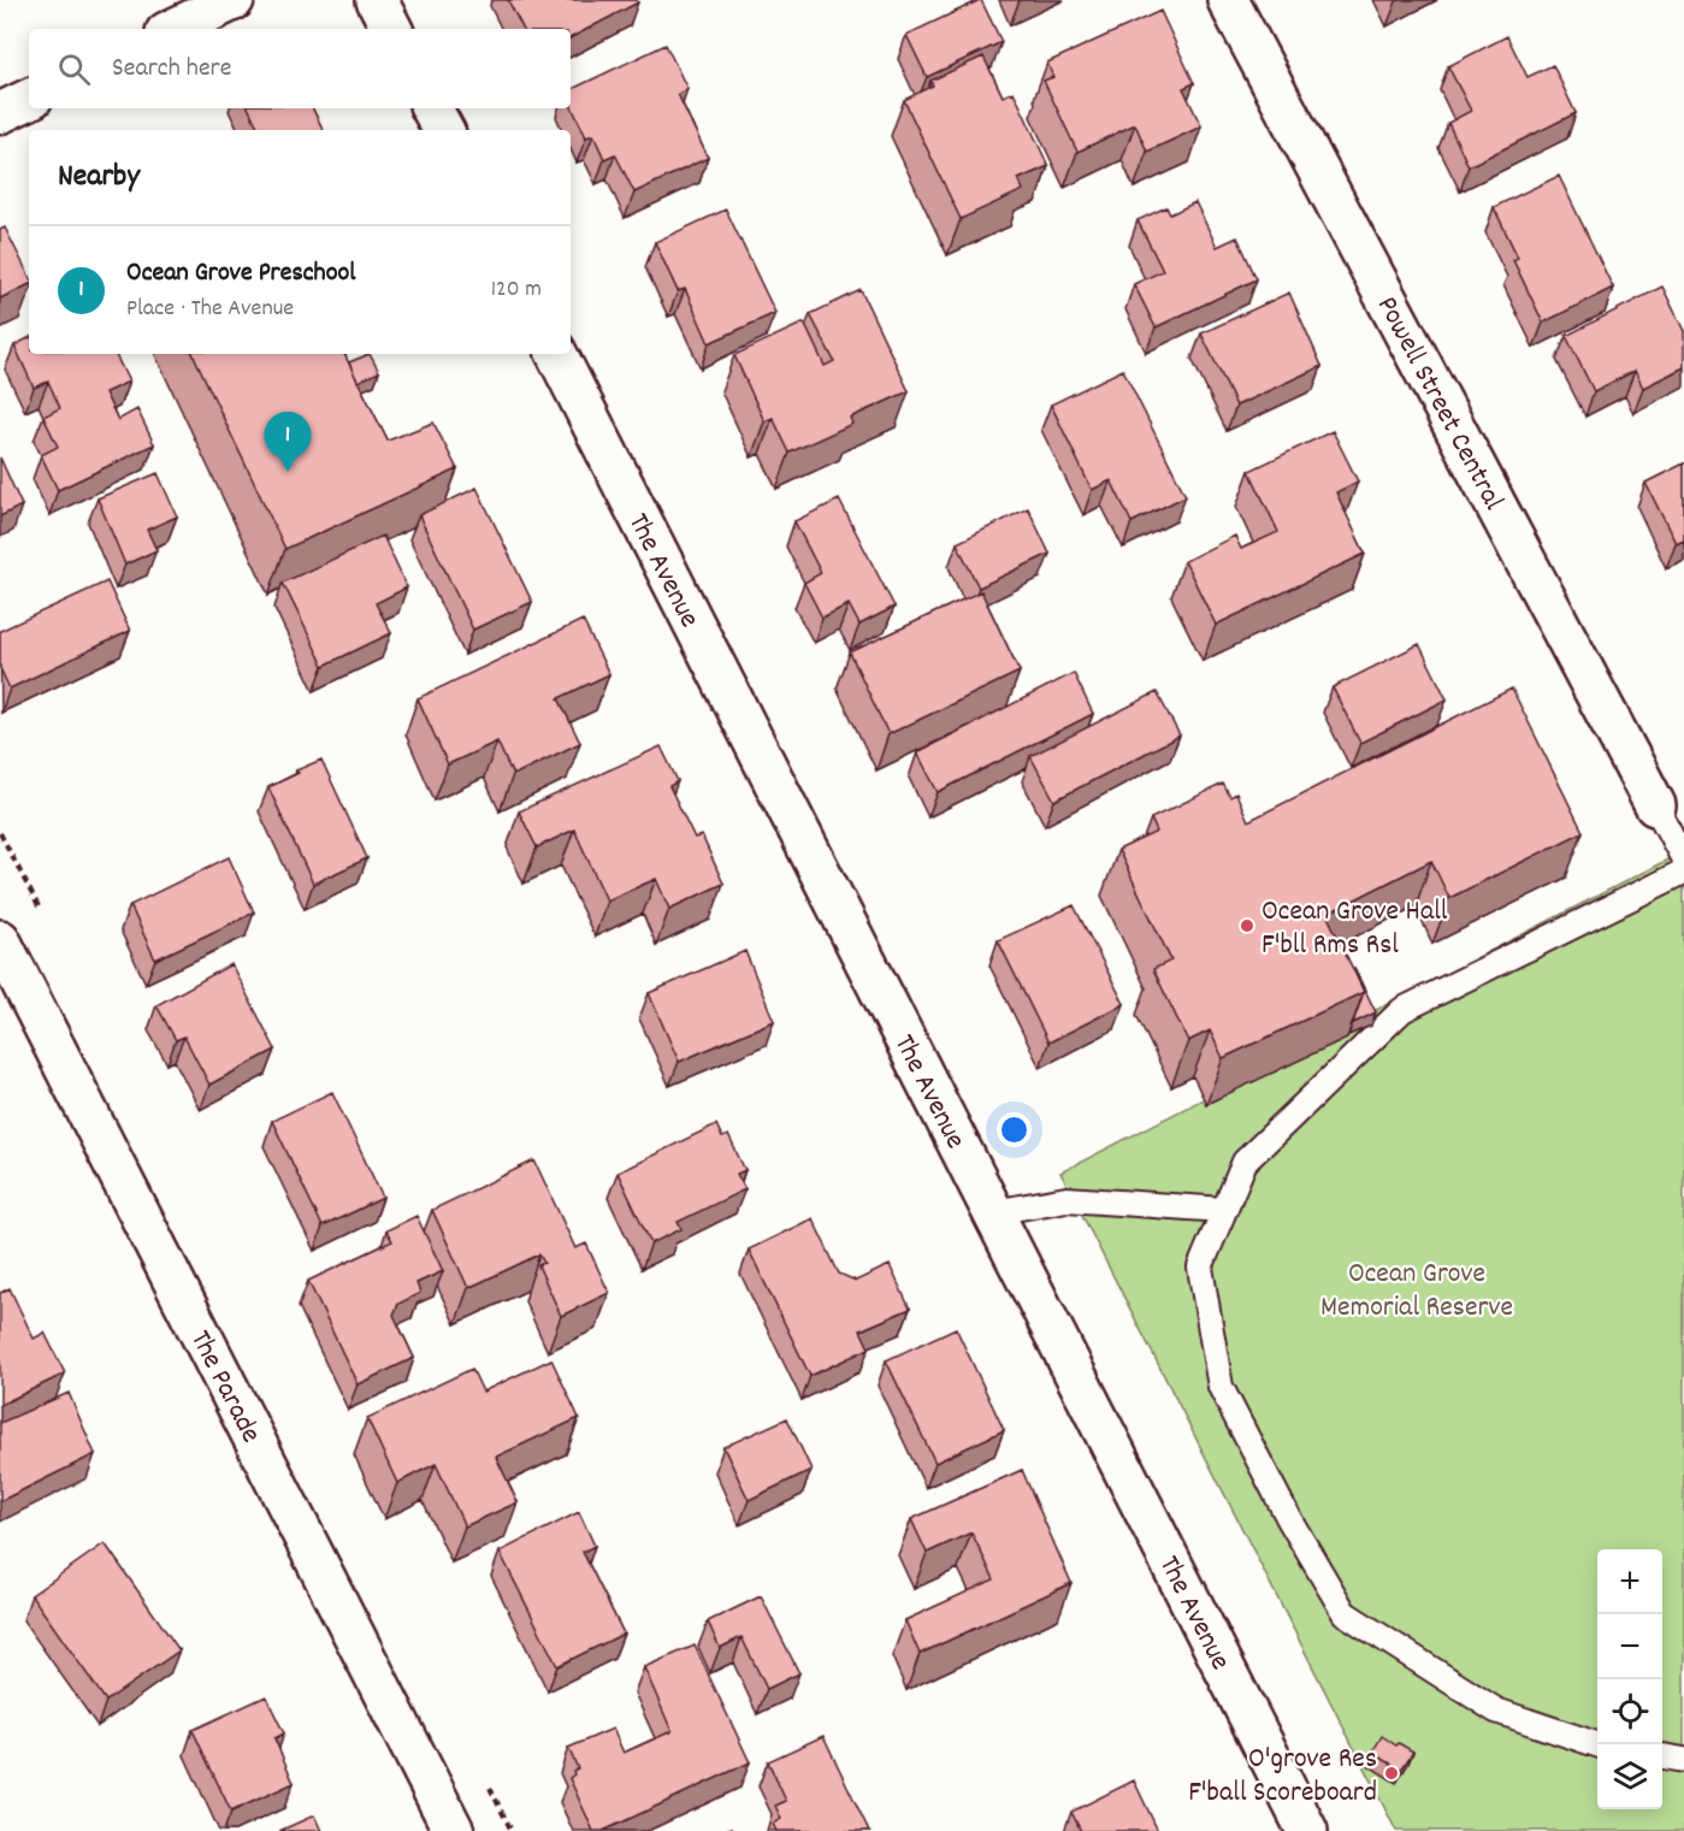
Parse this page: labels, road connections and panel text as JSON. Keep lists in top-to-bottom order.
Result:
{
  "streets": {
    "street": ["Powell Street Central", "The Avenue", "The Parade"]
  },
  "parks": ["Ocean Grove Memorial Reserve"],
  "places": ["Ocean Grove Hall F'bll Rms Rsl", "O'grove Res F'ball Scoreboard"],
  "page": {
    "search": "Search here",
    "heading": "Nearby",
    "list": [
      {
        "mark": "1",
        "name": "Ocean Grove Preschool",
        "note": "Place · The Avenue",
        "value": "120 m"
      }
    ],
    "pins": "1",
    "map_buttons": ["+", "−"]
  }
}
